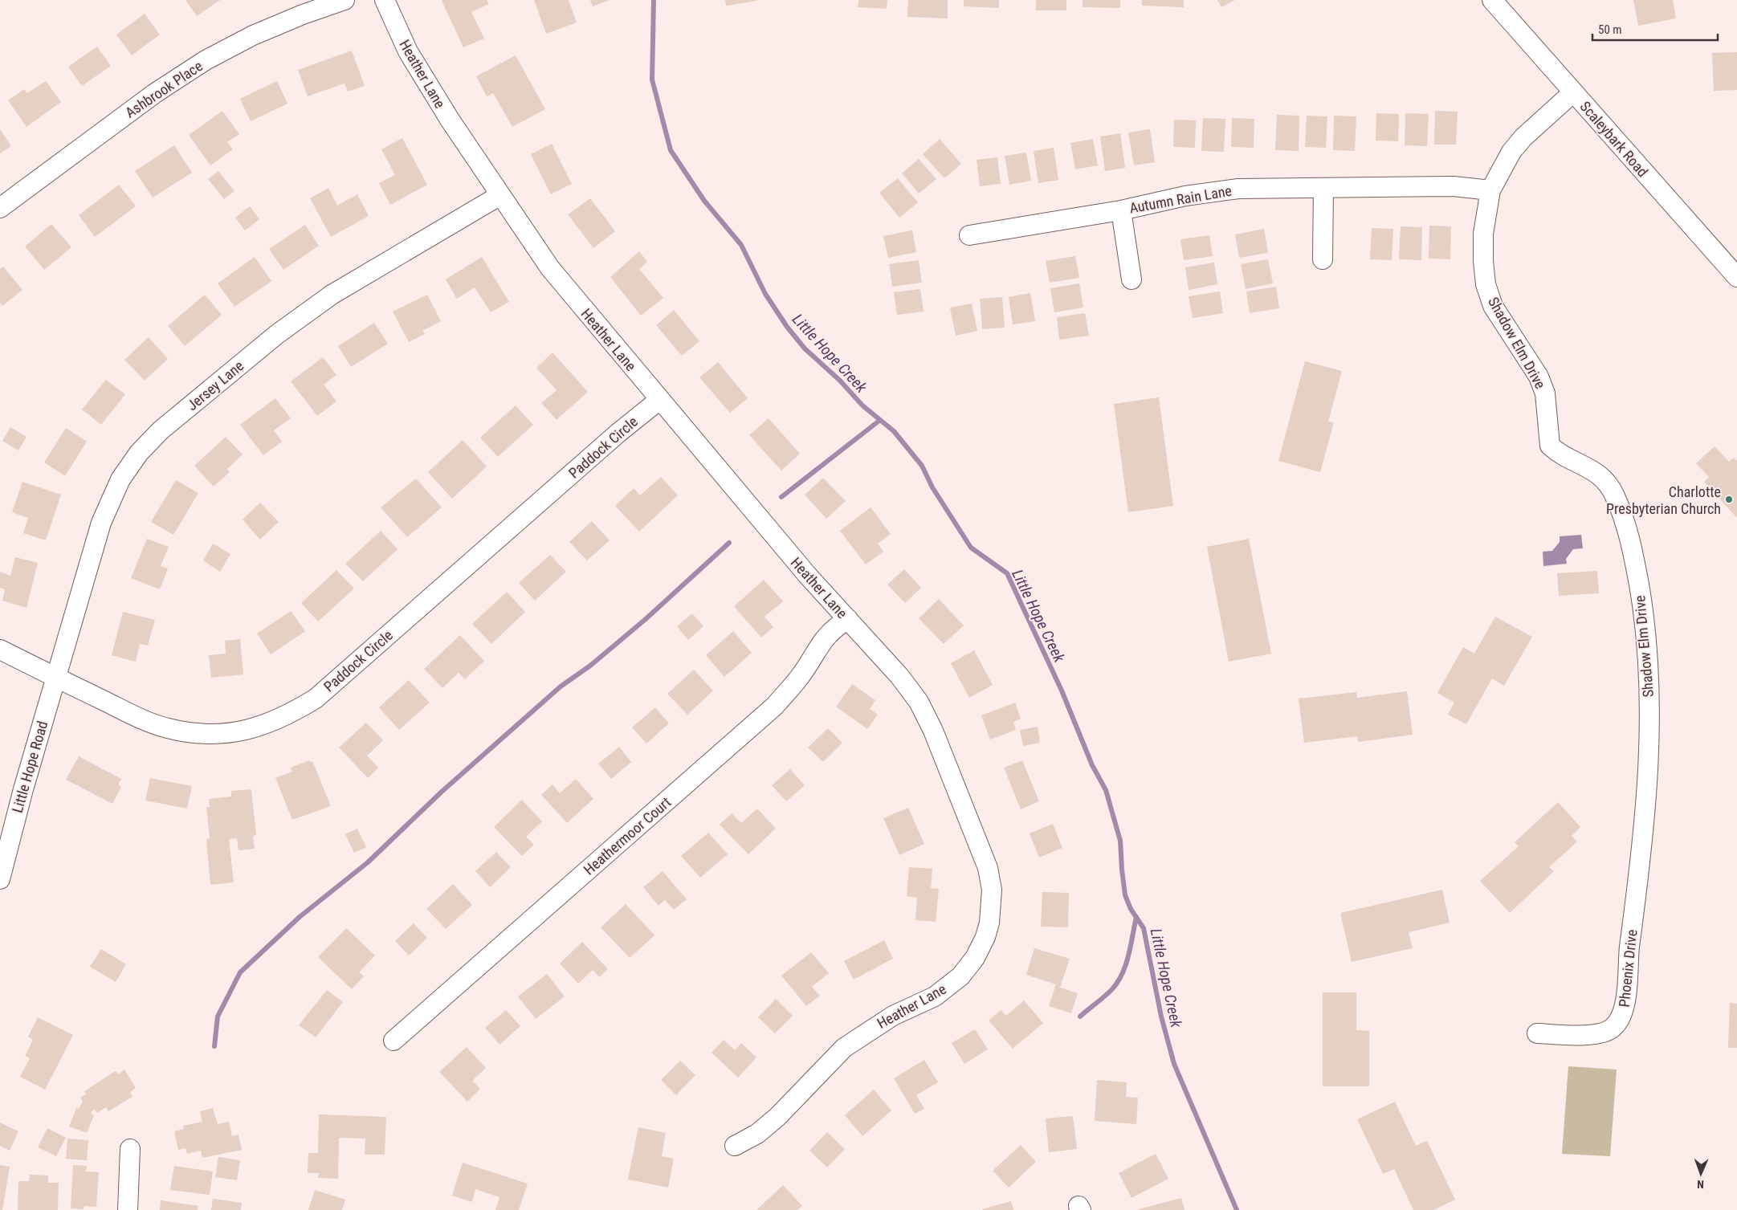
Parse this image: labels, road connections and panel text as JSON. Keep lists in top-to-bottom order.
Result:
{
  "streets": {
    "street": [
      "Heather Lane",
      "Ashbrook Place",
      "Scaleybark Road",
      "Autumn Rain Lane",
      "Shadow Elm Drive",
      "Jersey Lane",
      "Paddock Circle",
      "Little Hope Road",
      "Heathermoor Court",
      "Phoenix Drive"
    ]
  },
  "crossings": [
    ["Heather Lane", "Jersey Lane"],
    ["Heather Lane", "Paddock Circle"],
    ["Heather Lane", "Heathermoor Court"],
    ["Scaleybark Road", "Shadow Elm Drive"],
    ["Autumn Rain Lane", "Shadow Elm Drive"],
    ["Shadow Elm Drive", "Phoenix Drive"],
    ["Jersey Lane", "Paddock Circle"],
    ["Jersey Lane", "Little Hope Road"],
    ["Paddock Circle", "Little Hope Road"]
  ],
  "water": ["Little Hope Creek"],
  "places": ["Charlotte Presbyterian Church"],
  "scale_bar": "50 m",
  "north": "bottom"
}
